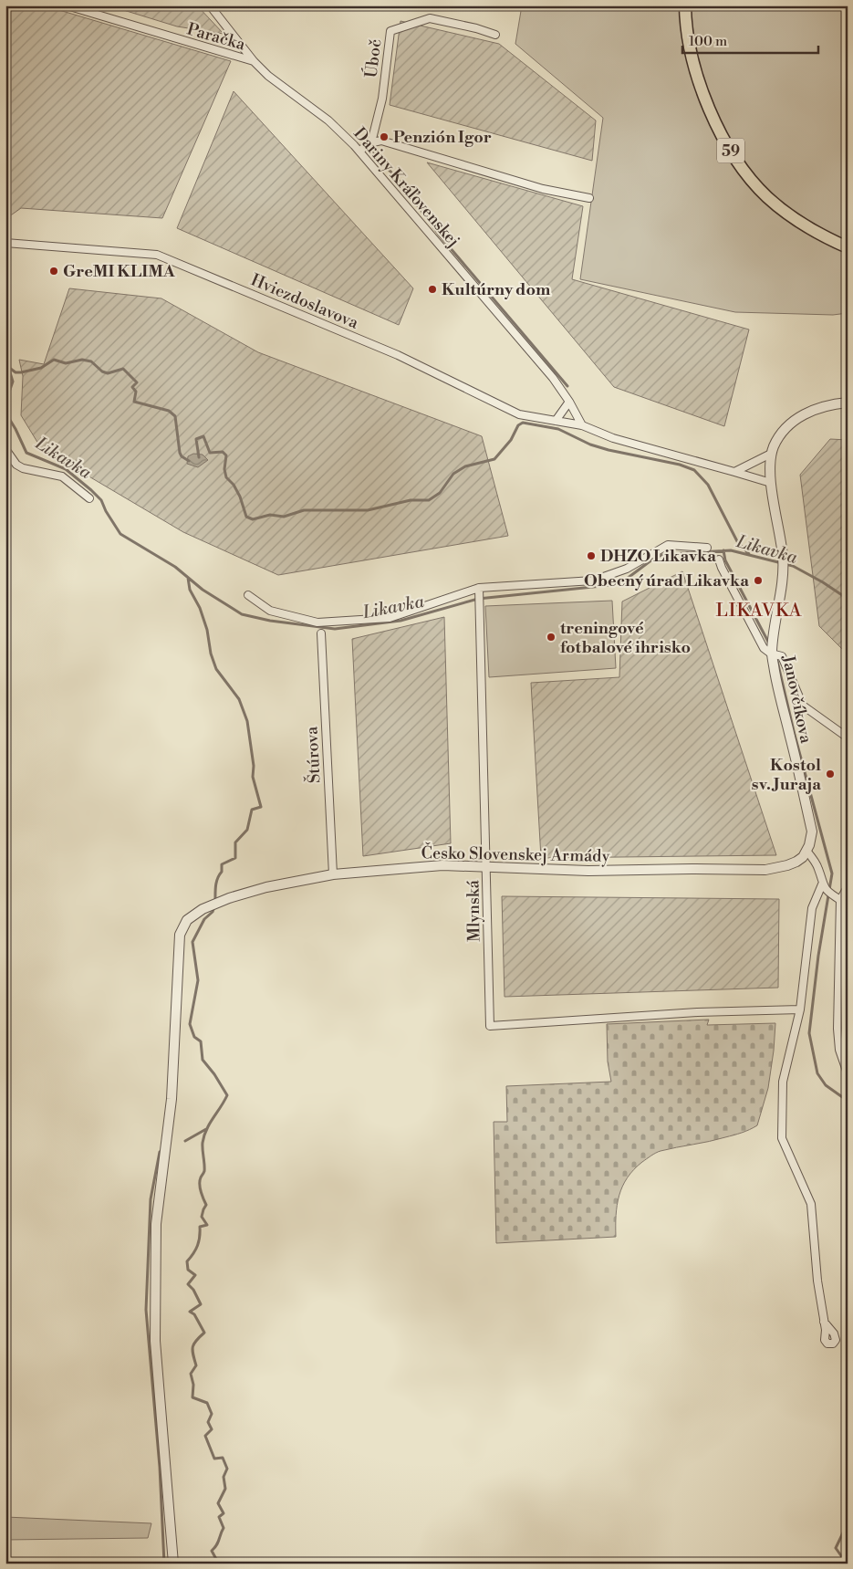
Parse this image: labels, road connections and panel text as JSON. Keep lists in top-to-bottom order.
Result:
{
  "streets": {
    "main road": ["59"],
    "street": [
      "Paračka",
      "Úboč",
      "Dariny Kráľovenskej",
      "Hviezdoslavova",
      "Janovčíkova",
      "Štúrova",
      "Česko Slovenskej Armády",
      "Mlynská"
    ]
  },
  "crossings": [
    ["Paračka", "Dariny Kráľovenskej"],
    ["Dariny Kráľovenskej", "Hviezdoslavova"],
    ["Janovčíkova", "Česko Slovenskej Armády"],
    ["Štúrova", "Česko Slovenskej Armády"],
    ["Česko Slovenskej Armády", "Mlynská"]
  ],
  "districts": ["LIKAVKA"],
  "water": ["Likavka"],
  "places": [
    "Penzión Igor",
    "GreMI KLIMA",
    "Kultúrny dom",
    "DHZO Likavka",
    "Obecný úrad Likavka",
    "treningové fotbalové ihrisko",
    "Kostol sv. Juraja"
  ],
  "scale_bar": "100 m"
}
